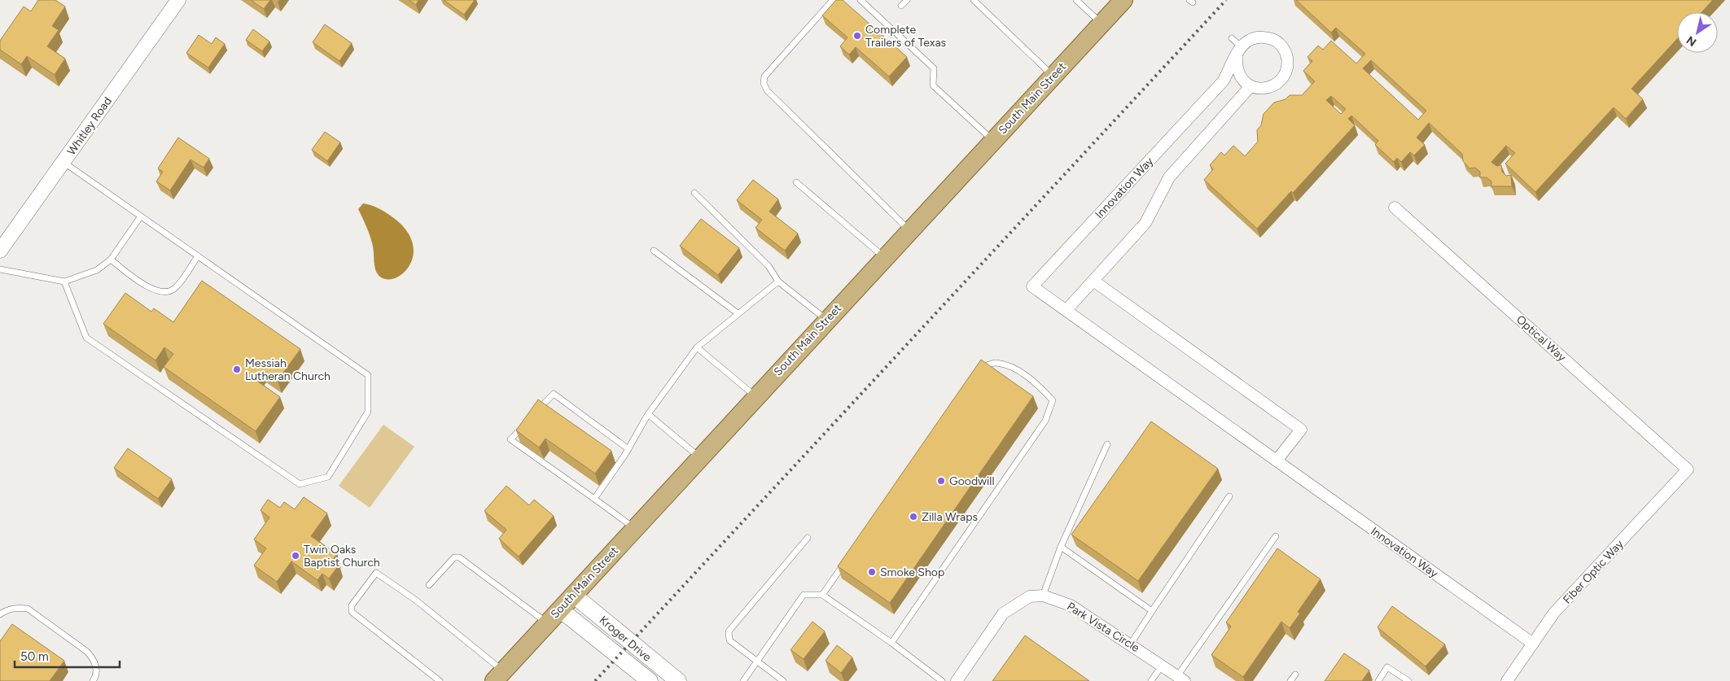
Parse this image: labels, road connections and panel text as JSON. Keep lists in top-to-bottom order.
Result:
{
  "streets": {
    "main road": ["South Main Street", "Kroger Drive"],
    "street": [
      "Whitley Road",
      "Innovation Way",
      "Optical Way",
      "Fiber Optic Way",
      "Park Vista Circle"
    ]
  },
  "crossings": [
    ["South Main Street", "Kroger Drive"],
    ["Innovation Way", "Fiber Optic Way"],
    ["Optical Way", "Fiber Optic Way"]
  ],
  "places": [
    "Complete Trailers of Texas",
    "Messiah Lutheran Church",
    "Goodwill",
    "Zilla Wraps",
    "Twin Oaks Baptist Church",
    "Smoke Shop"
  ],
  "scale_bar": "50 m",
  "north": "bottom left"
}
